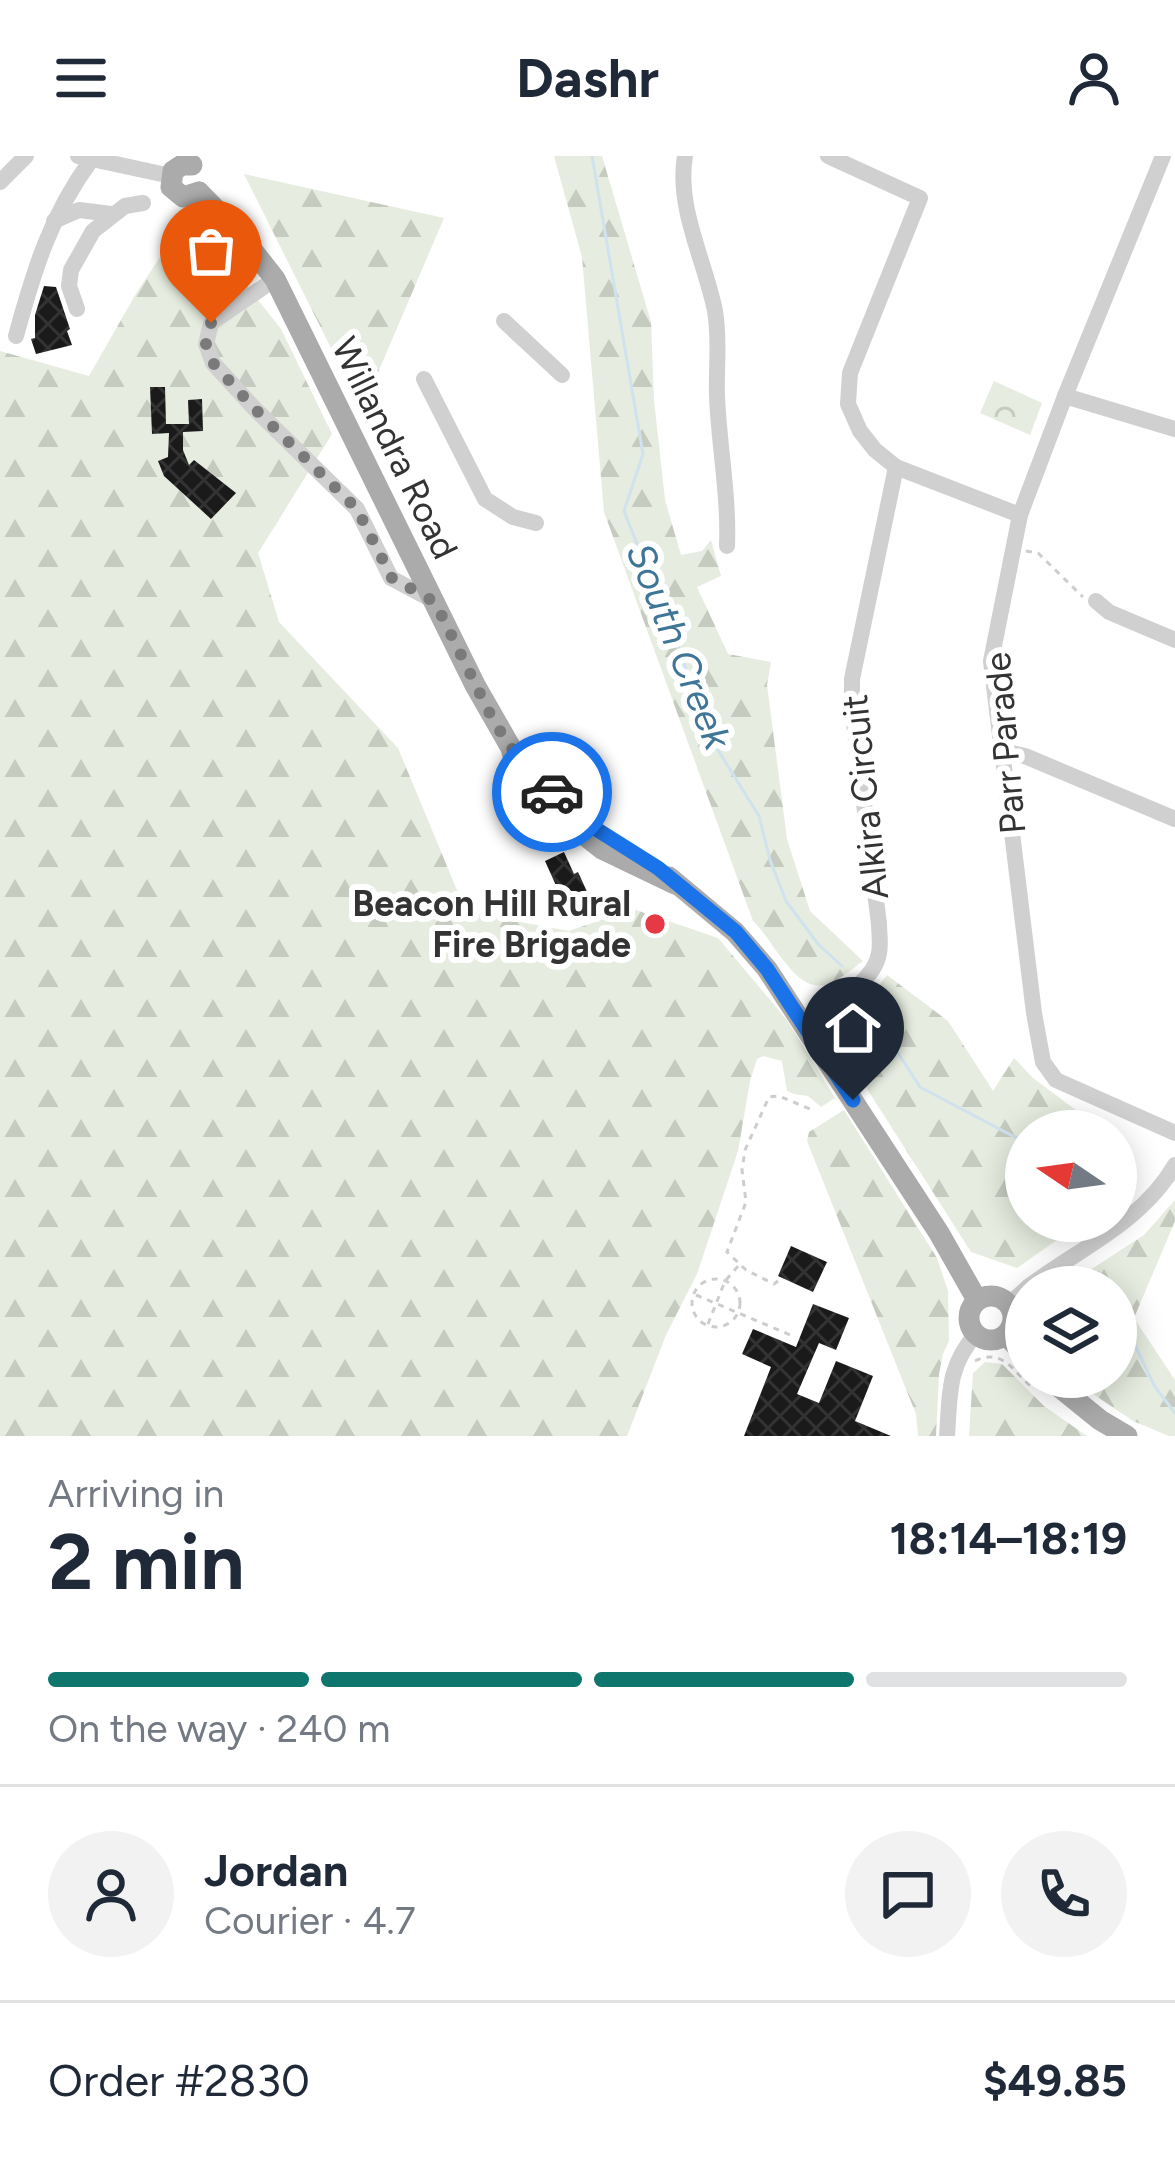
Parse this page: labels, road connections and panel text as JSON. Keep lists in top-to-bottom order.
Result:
{
  "streets": {
    "main road": ["Willandra Road"],
    "street": ["Parr Parade", "Alkira Circuit"]
  },
  "crossings": [
    ["Willandra Road", "Alkira Circuit"]
  ],
  "water": ["South Creek"],
  "places": ["Beacon Hill Rural Fire Brigade"],
  "north": "left",
  "page": {
    "header": "Dashr",
    "heading": ["2 min", "Arriving in", "18:14–18:19"],
    "panel": [
      "Jordan",
      "Courier · 4.7",
      "Order #2830",
      "$49.85"
    ],
    "bar": "On the way · 240 m"
  }
}
